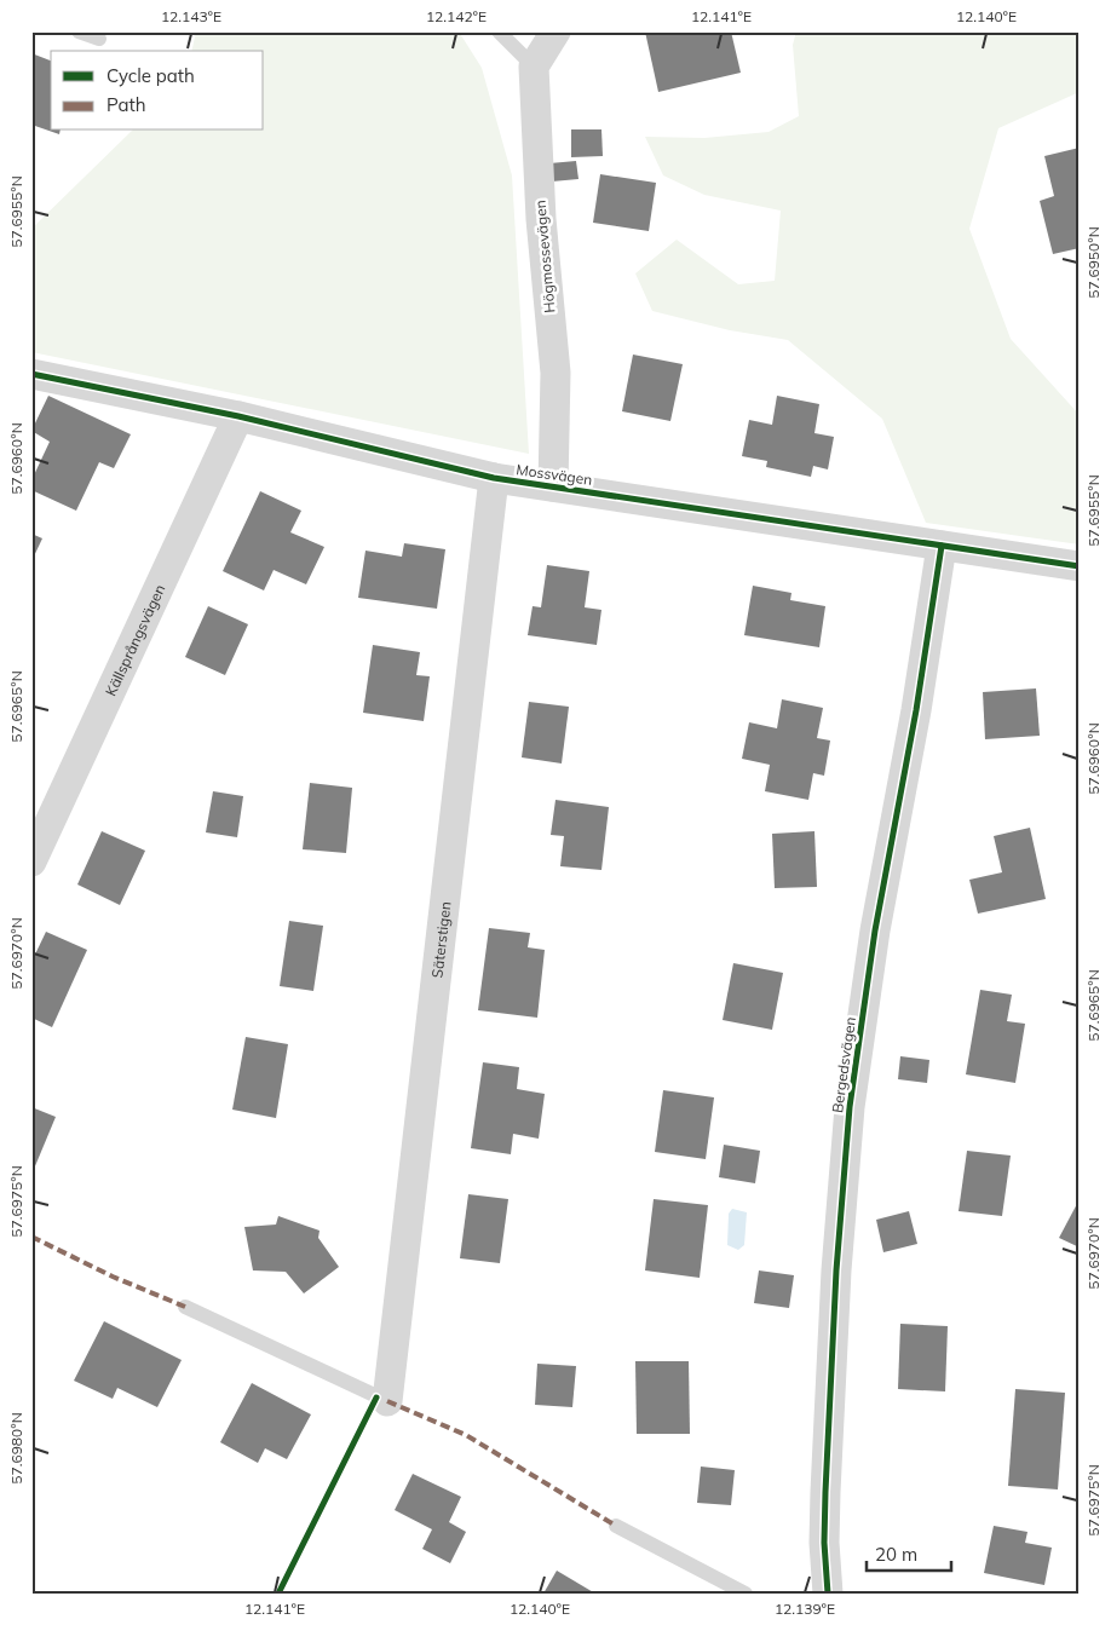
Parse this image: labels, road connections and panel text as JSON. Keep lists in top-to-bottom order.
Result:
{
  "streets": {
    "street": [
      "Högmossevägen",
      "Mossvägen",
      "Källsprångsvägen",
      "Säterstigen",
      "Bergedsvägen"
    ]
  },
  "crossings": [
    ["Högmossevägen", "Mossvägen"],
    ["Mossvägen", "Källsprångsvägen"],
    ["Mossvägen", "Säterstigen"],
    ["Mossvägen", "Bergedsvägen"]
  ],
  "legend": ["Cycle path", "Path"],
  "scale_bar": "20 m",
  "coordinates": [
    "12.143°E",
    "12.142°E",
    "12.141°E",
    "12.140°E",
    "57.6955°N",
    "57.6950°N",
    "57.6960°N",
    "57.6965°N",
    "57.6970°N",
    "57.6975°N",
    "57.6980°N",
    "12.139°E"
  ]
}
